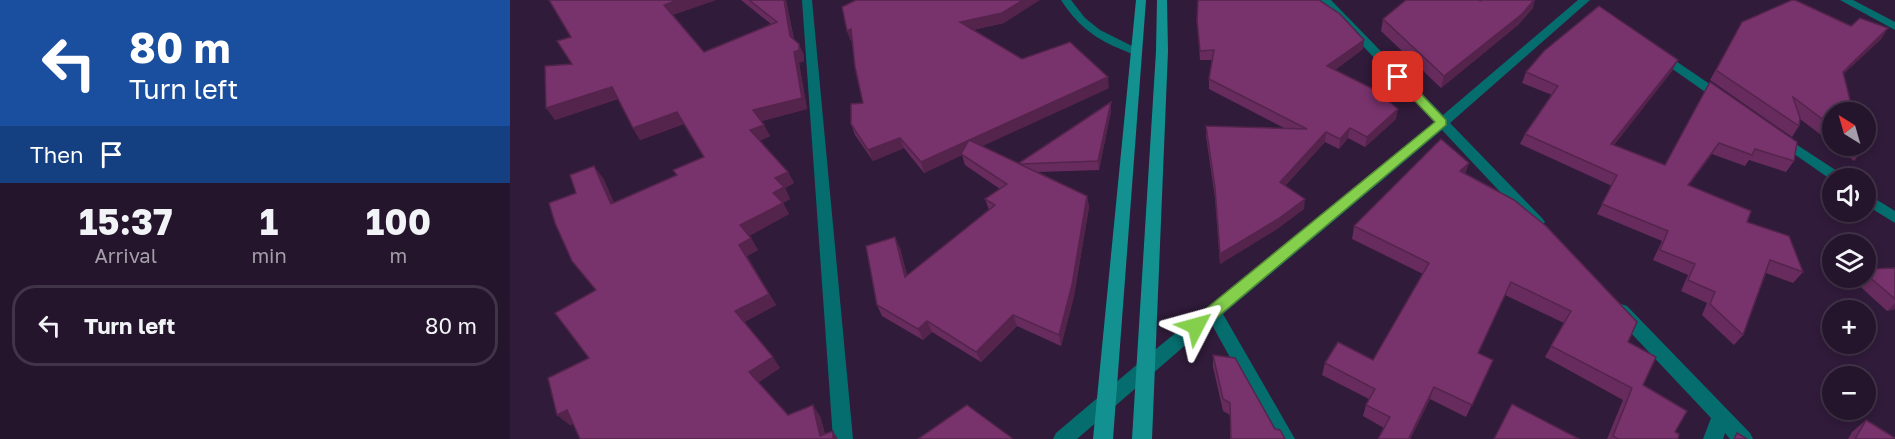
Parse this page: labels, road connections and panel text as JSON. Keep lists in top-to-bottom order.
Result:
{
  "north": "top left",
  "page": {
    "turn": ["80 m", "Turn left"],
    "map_buttons": ["+", "−"],
    "then": "Then",
    "eta": [
      "15:37",
      "Arrival",
      "1",
      "min",
      "100",
      "m"
    ],
    "list": [
      {
        "name": "Turn left",
        "value": "80 m"
      }
    ]
  }
}
